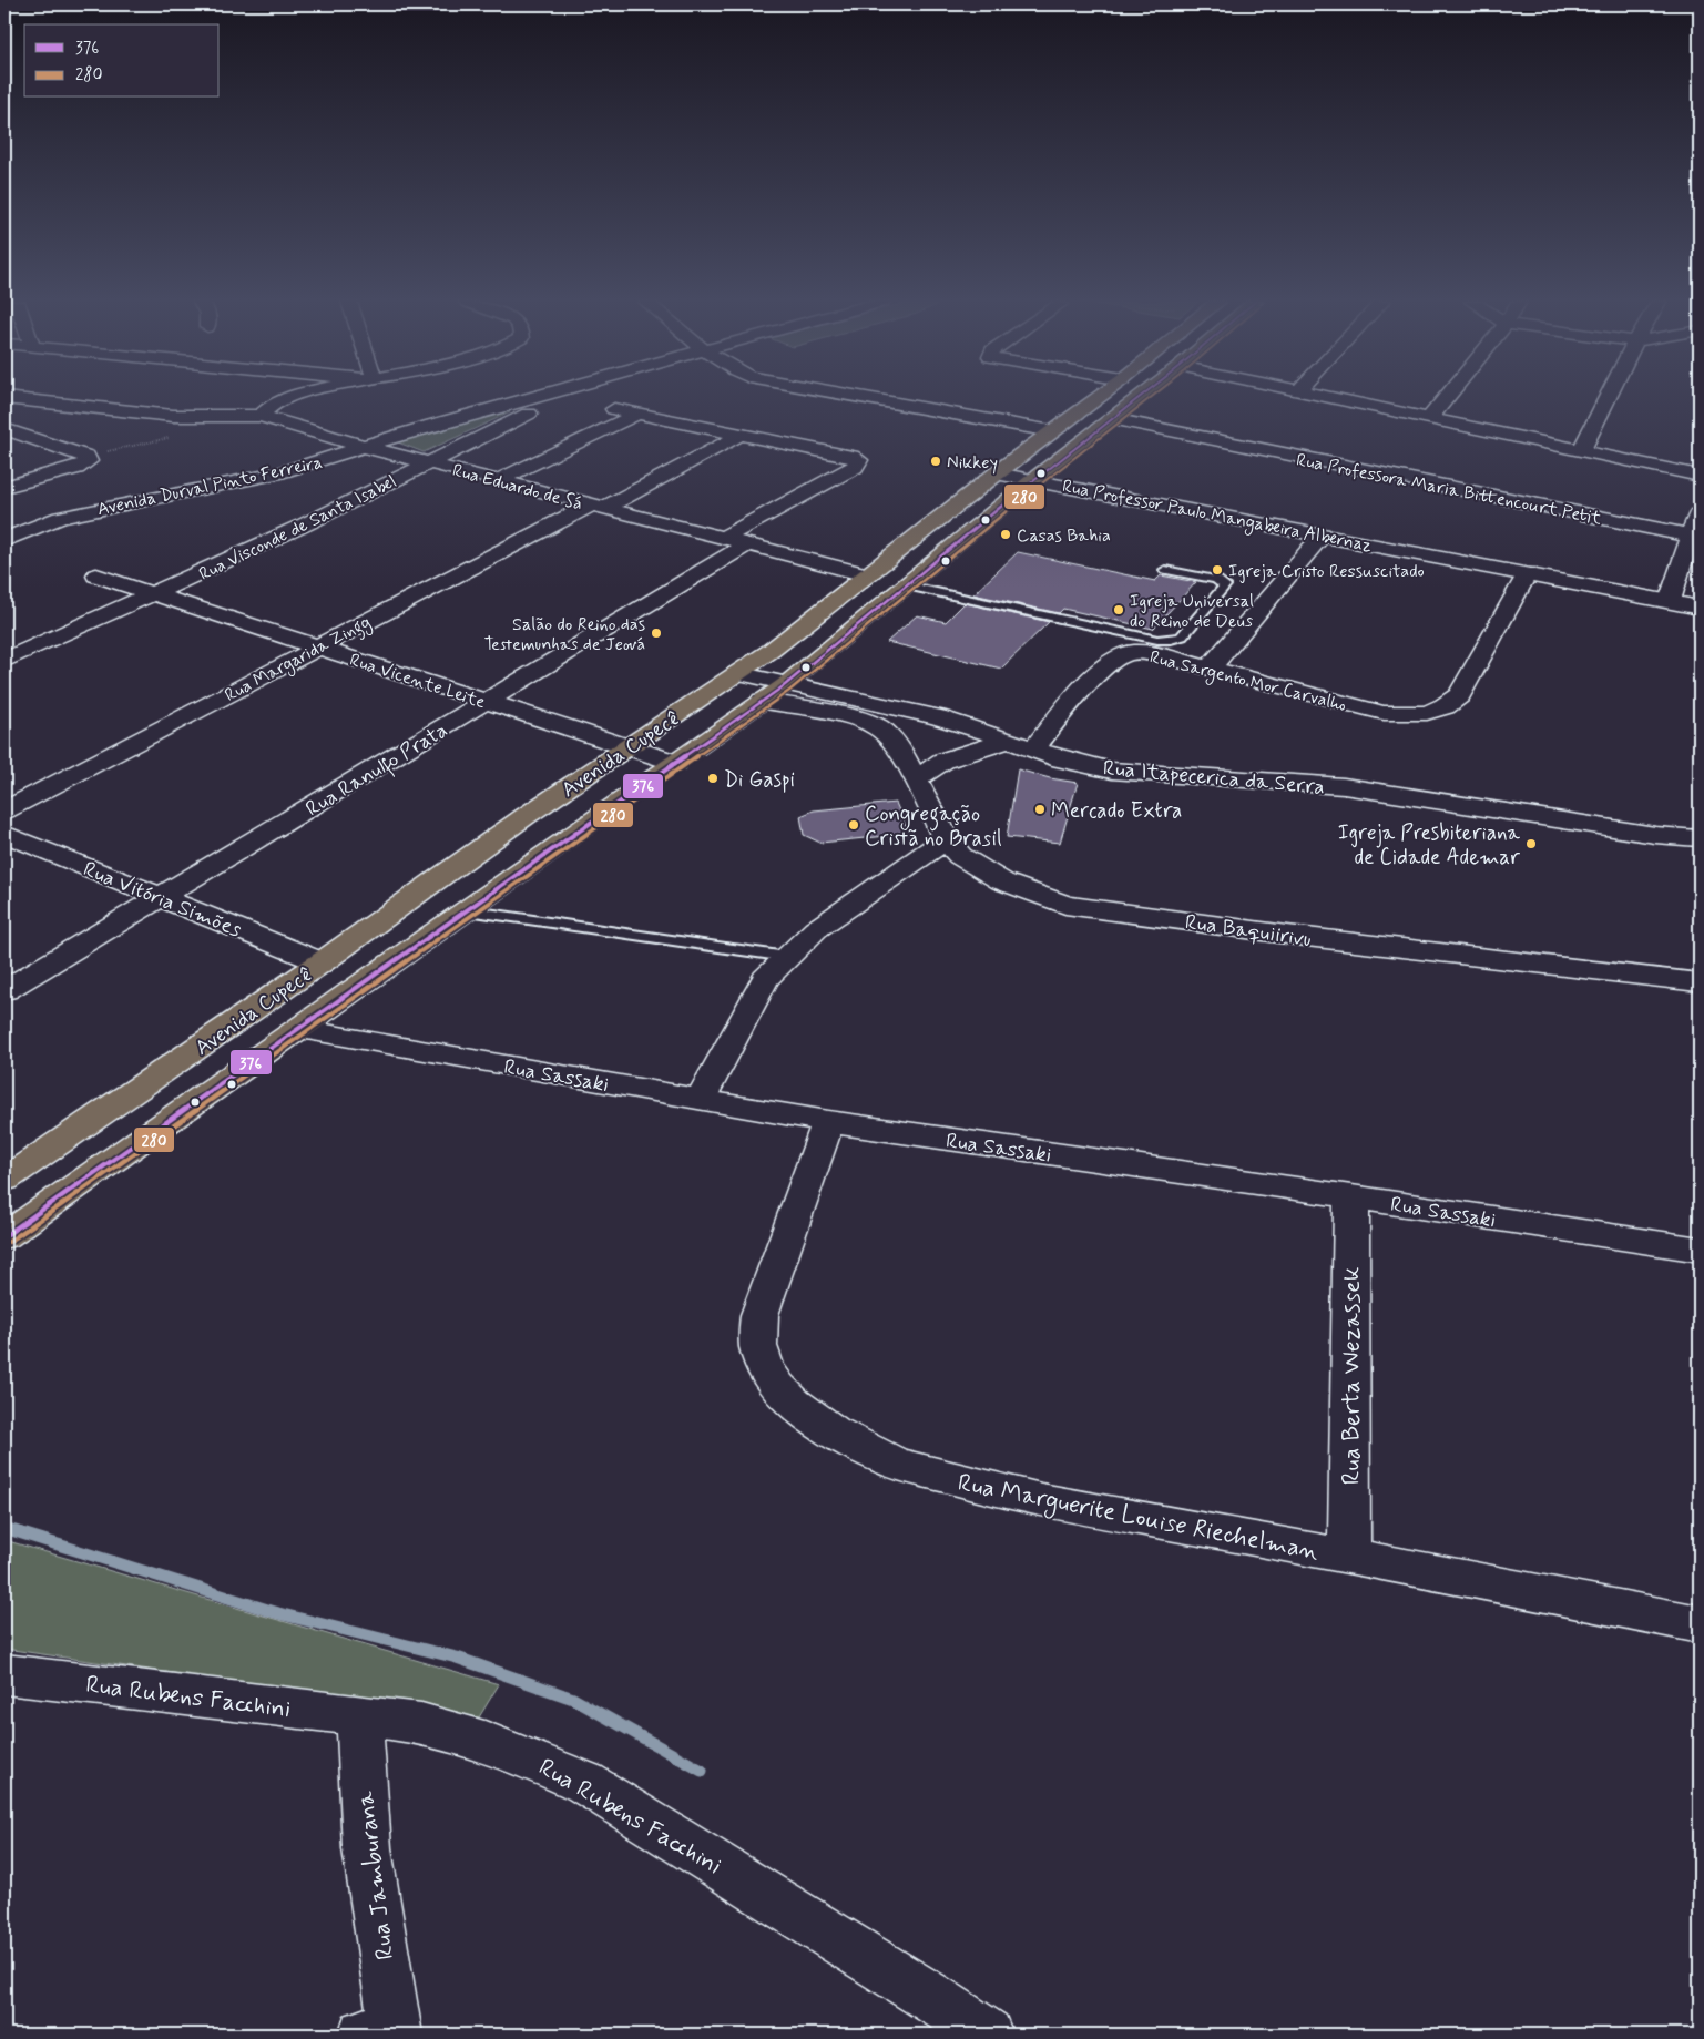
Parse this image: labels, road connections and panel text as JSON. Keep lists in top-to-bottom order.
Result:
{
  "streets": {
    "main road": ["Avenida Cupecê"],
    "street": [
      "Avenida Durval Pinto Ferreira",
      "Rua Eduardo de Sá",
      "Rua Professora Maria Bittencourt Petit",
      "Rua Professor Paulo Mangabeira Albernaz",
      "Rua Visconde de Santa Isabel",
      "Rua Margarida Zingg",
      "Rua Vicente Leite",
      "Rua Sargento Mor Carvalho",
      "Rua Ranulfo Prata",
      "Rua Itapecerica da Serra",
      "Rua Vitória Simões",
      "Rua Baquiirivu",
      "Rua Sassaki",
      "Rua Berta Wezassek",
      "Rua Marguerite Louise Riechelman",
      "Rua Rubens Facchini",
      "Rua Jamburana"
    ]
  },
  "crossings": [
    ["Avenida Durval Pinto Ferreira", "Rua Eduardo de Sá"],
    ["Rua Eduardo de Sá", "Rua Visconde de Santa Isabel"],
    ["Rua Eduardo de Sá", "Rua Margarida Zingg"],
    ["Rua Eduardo de Sá", "Avenida Cupecê"],
    ["Rua Eduardo de Sá", "Rua Ranulfo Prata"],
    ["Rua Professora Maria Bittencourt Petit", "Avenida Cupecê"],
    ["Rua Professor Paulo Mangabeira Albernaz", "Rua Sargento Mor Carvalho"],
    ["Rua Professor Paulo Mangabeira Albernaz", "Avenida Cupecê"],
    ["Rua Visconde de Santa Isabel", "Rua Vicente Leite"],
    ["Rua Margarida Zingg", "Rua Vicente Leite"],
    ["Rua Vicente Leite", "Avenida Cupecê"],
    ["Rua Vicente Leite", "Rua Ranulfo Prata"],
    ["Rua Sargento Mor Carvalho", "Rua Itapecerica da Serra"],
    ["Avenida Cupecê", "Rua Itapecerica da Serra"],
    ["Avenida Cupecê", "Rua Vitória Simões"],
    ["Avenida Cupecê", "Rua Baquiirivu"],
    ["Avenida Cupecê", "Rua Sassaki"],
    ["Rua Ranulfo Prata", "Rua Vitória Simões"],
    ["Rua Sassaki", "Rua Berta Wezassek"],
    ["Rua Sassaki", "Rua Marguerite Louise Riechelman"],
    ["Rua Berta Wezassek", "Rua Marguerite Louise Riechelman"],
    ["Rua Rubens Facchini", "Rua Jamburana"]
  ],
  "places": [
    "Nikkey",
    "Casas Bahia",
    "Igreja Cristo Ressuscitado",
    "Igreja Universal do Reino de Deus",
    "Salão do Reino das Testemunhas de Jeová",
    "Di Gaspi",
    "Mercado Extra",
    "Congregação Cristã no Brasil",
    "Igreja Presbiteriana de Cidade Ademar"
  ],
  "lines": ["transit line 376", "transit line 280"],
  "legend": ["376", "280"]
}
